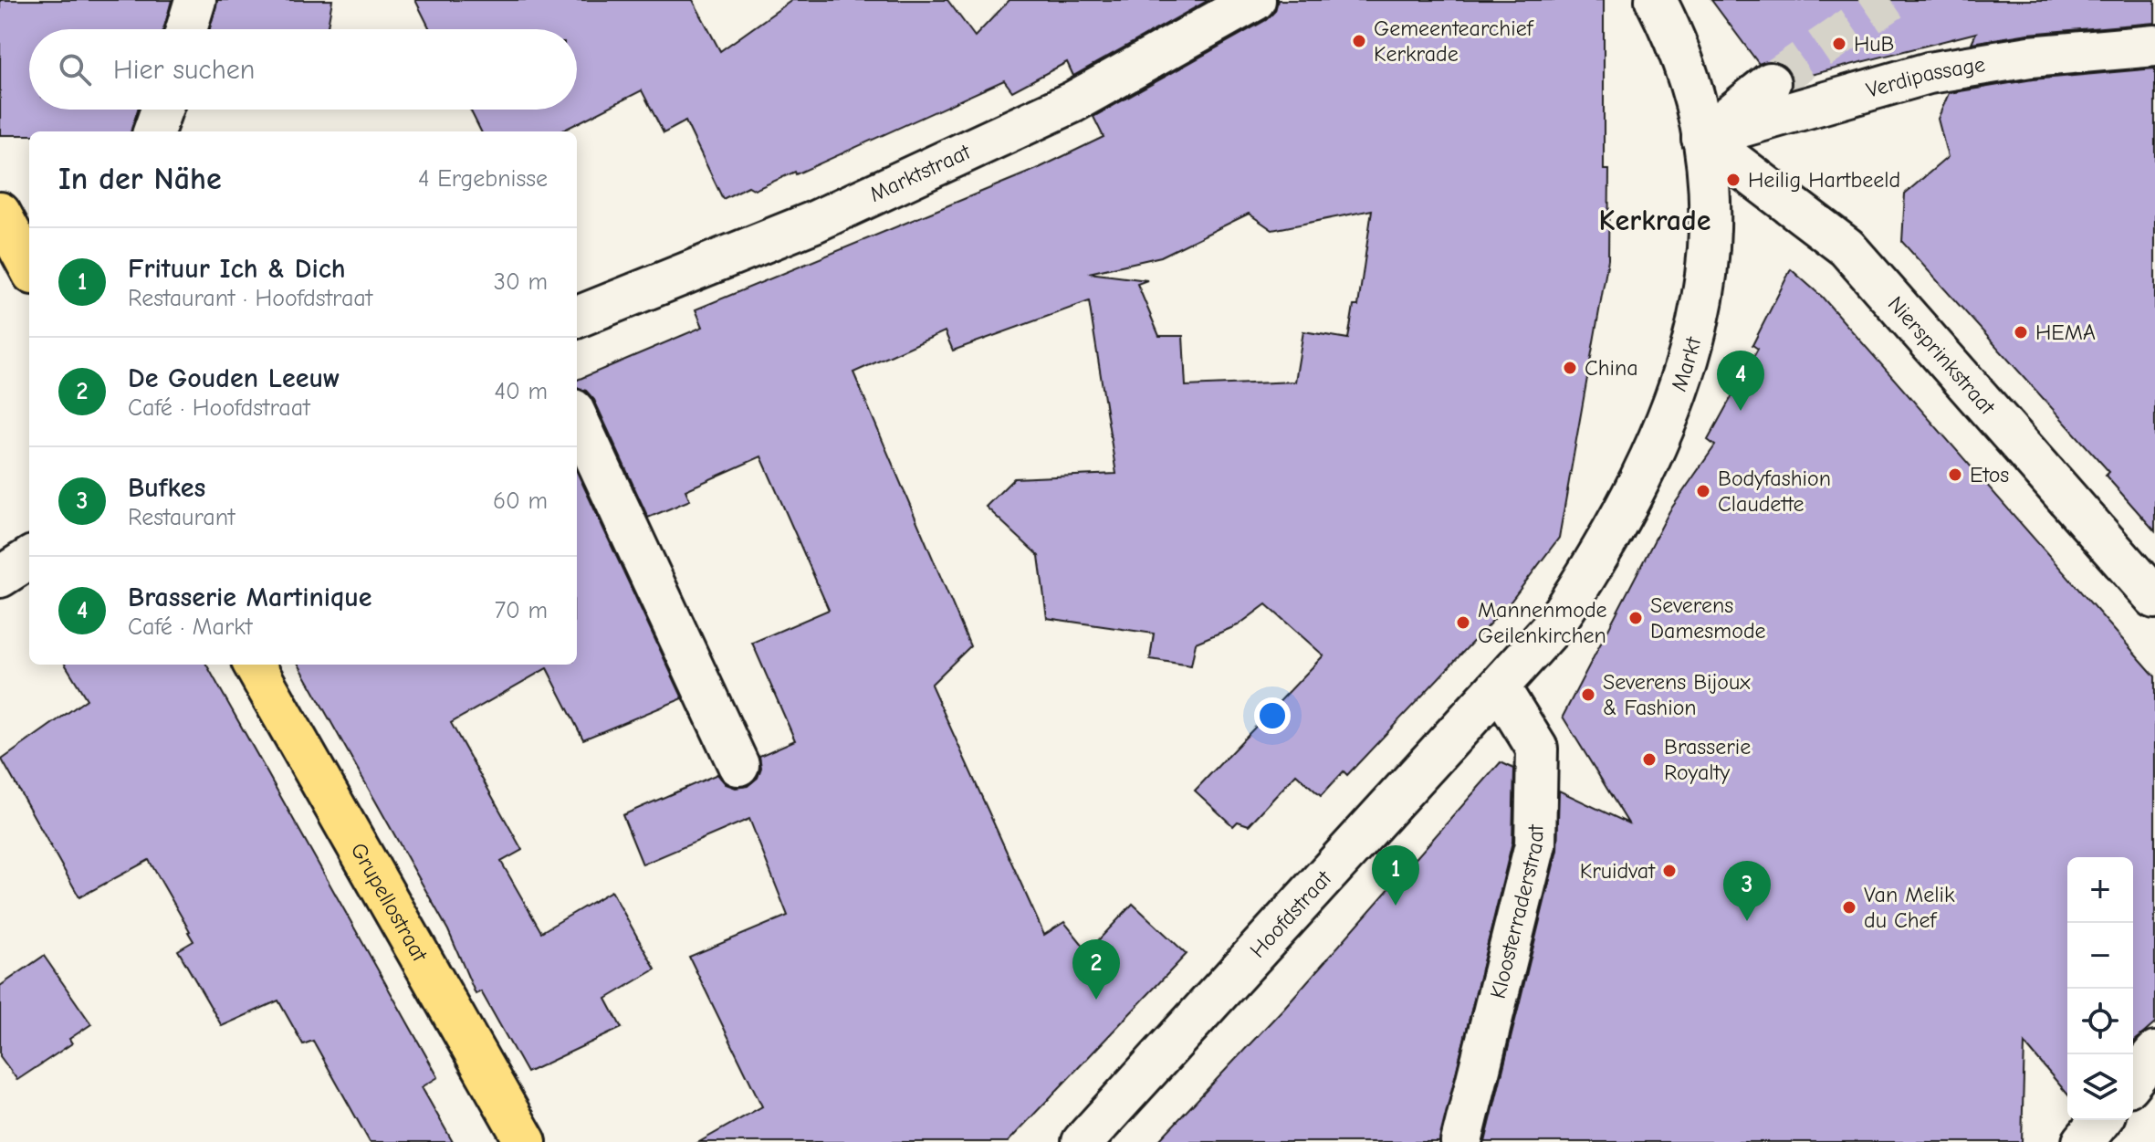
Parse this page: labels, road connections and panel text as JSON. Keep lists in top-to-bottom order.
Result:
{
  "streets": {
    "main road": ["Grupellostraat"],
    "street": [
      "Verdipassage",
      "Marktstraat",
      "Niersprinkstraat",
      "Markt",
      "Kloosterraderstraat",
      "Hoofdstraat"
    ]
  },
  "crossings": [
    ["Verdipassage", "Niersprinkstraat"],
    ["Verdipassage", "Markt"],
    ["Niersprinkstraat", "Markt"],
    ["Markt", "Kloosterraderstraat"],
    ["Markt", "Hoofdstraat"],
    ["Kloosterraderstraat", "Hoofdstraat"]
  ],
  "districts": ["Kerkrade"],
  "places": [
    "Gemeentearchief Kerkrade",
    "HuB",
    "Heilig Hartbeeld",
    "HEMA",
    "China",
    "Etos",
    "Bodyfashion Claudette",
    "Severens Damesmode",
    "Mannenmode Geilenkirchen",
    "Severens Bijoux & Fashion",
    "Brasserie Royalty",
    "Kruidvat",
    "Van Melik du Chef"
  ],
  "page": {
    "search": "Hier suchen",
    "heading": ["In der Nähe", "4 Ergebnisse"],
    "list": [
      {
        "mark": "1",
        "name": "Frituur Ich & Dich",
        "note": "Restaurant · Hoofdstraat",
        "value": "30 m"
      },
      {
        "mark": "2",
        "name": "De Gouden Leeuw",
        "note": "Café · Hoofdstraat",
        "value": "40 m"
      },
      {
        "mark": "3",
        "name": "Bufkes",
        "note": "Restaurant",
        "value": "60 m"
      },
      {
        "mark": "4",
        "name": "Brasserie Martinique",
        "note": "Café · Markt",
        "value": "70 m"
      }
    ],
    "pins": [
      "4",
      "1",
      "3",
      "2"
    ],
    "map_buttons": ["+", "−"]
  }
}
